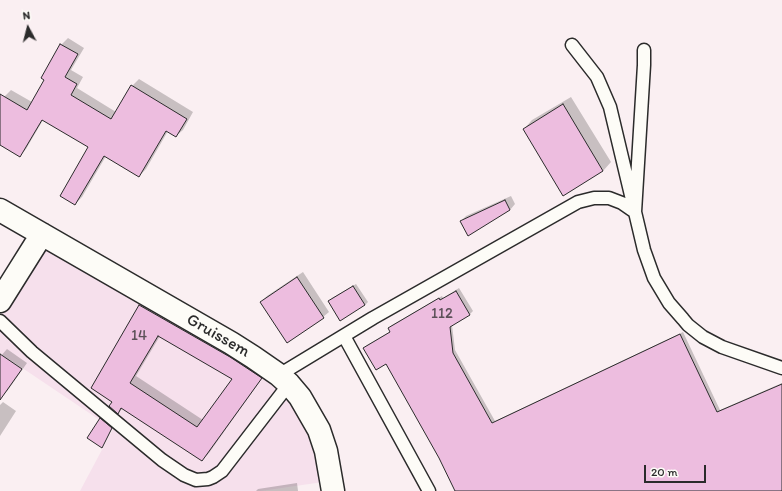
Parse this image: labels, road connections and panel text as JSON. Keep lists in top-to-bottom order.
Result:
{
  "streets": {
    "street": ["Gruissem"]
  },
  "house_numbers": ["112", "14"],
  "scale_bar": "20 m",
  "north": "top"
}
